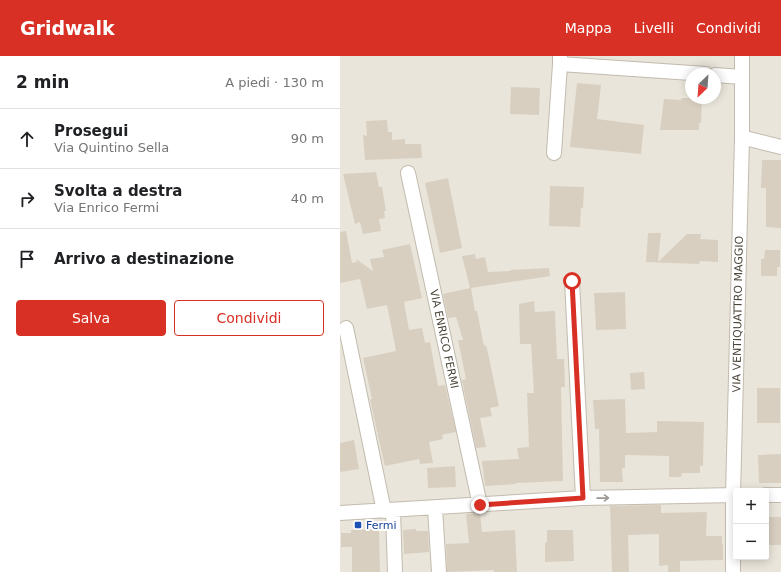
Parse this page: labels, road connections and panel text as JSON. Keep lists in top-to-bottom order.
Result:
{
  "streets": {
    "street": ["VIA VENTIQUATTRO MAGGIO", "VIA ENRICO FERMI"]
  },
  "places": {
    "transit": ["Fermi"]
  },
  "north": "bottom left",
  "page": {
    "header": "Gridwalk",
    "nav": ["Mappa", "Livelli", "Condividi"],
    "heading": ["2 min", "A piedi · 130 m"],
    "list": [
      ["Prosegui", "Via Quintino Sella", "90 m"],
      ["Svolta a destra", "Via Enrico Fermi", "40 m"],
      "Arrivo a destinazione"
    ],
    "buttons": ["Salva", "Condividi"],
    "map_buttons": ["+", "−"]
  }
}
